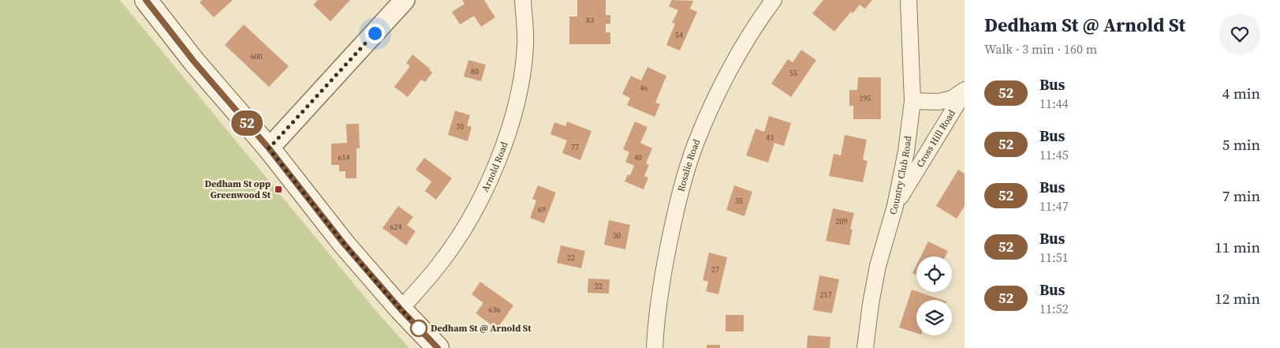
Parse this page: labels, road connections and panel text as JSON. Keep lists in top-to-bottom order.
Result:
{
  "streets": {
    "street": [
      "Cross Hill Road",
      "Rosalie Road",
      "Arnold Road",
      "Country Club Road"
    ]
  },
  "crossings": [
    ["Cross Hill Road", "Country Club Road"]
  ],
  "places": {
    "transit": ["Dedham St opp Greenwood St"],
    "other": ["Dedham St @ Arnold St"]
  },
  "lines": ["bus line 52"],
  "house_numbers": [
    "83",
    "54",
    "600",
    "80",
    "55",
    "46",
    "195",
    "70",
    "43",
    "77",
    "614",
    "40",
    "35",
    "69",
    "209",
    "624",
    "30",
    "22",
    "27",
    "22",
    "217",
    "636"
  ],
  "page": {
    "on_map": "52",
    "heading": ["Dedham St @ Arnold St", "Walk · 3 min · 160 m"],
    "list": [
      {
        "mark": "52",
        "name": "Bus",
        "note": "11:44",
        "value": "4 min"
      },
      {
        "mark": "52",
        "name": "Bus",
        "note": "11:45",
        "value": "5 min"
      },
      {
        "mark": "52",
        "name": "Bus",
        "note": "11:47",
        "value": "7 min"
      },
      {
        "mark": "52",
        "name": "Bus",
        "note": "11:51",
        "value": "11 min"
      },
      {
        "mark": "52",
        "name": "Bus",
        "note": "11:52",
        "value": "12 min"
      }
    ]
  }
}
